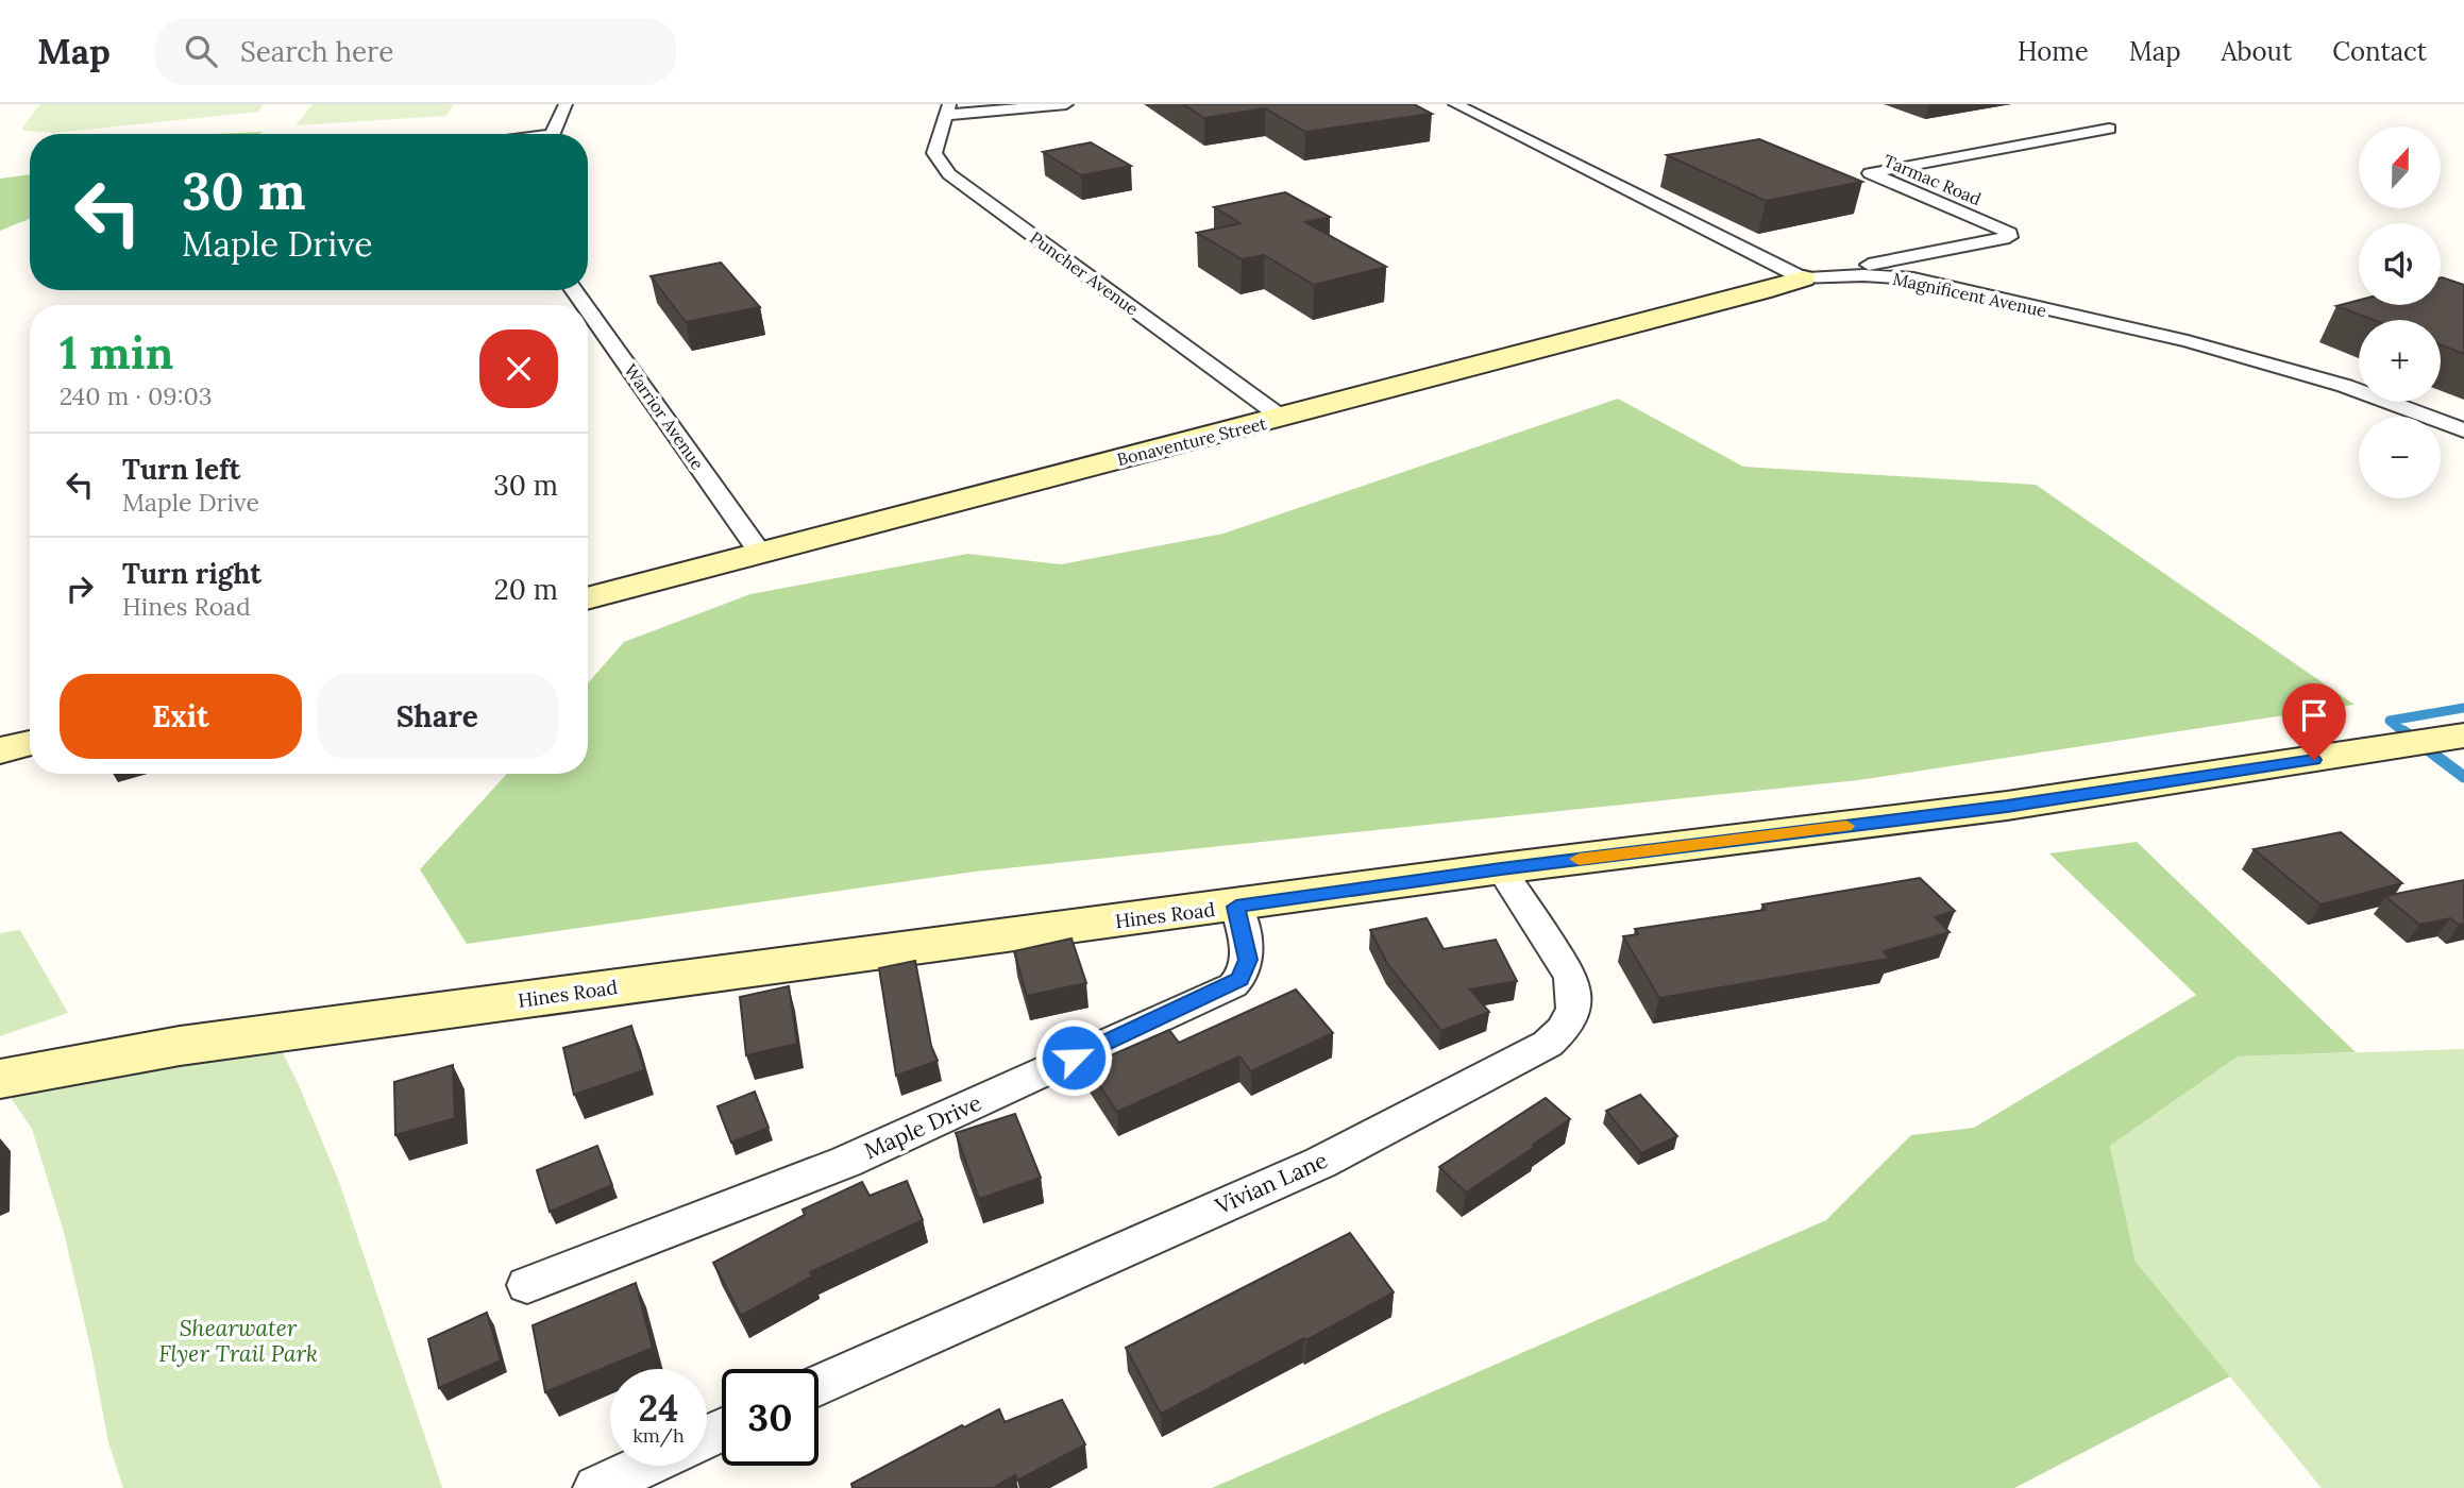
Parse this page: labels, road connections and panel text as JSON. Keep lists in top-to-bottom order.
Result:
{
  "streets": {
    "street": [
      "Tarmac Road",
      "Puncher Avenue",
      "Magnificent Avenue",
      "Warrior Avenue",
      "Bonaventure Street",
      "Hines Road",
      "Maple Drive",
      "Vivian Lane"
    ]
  },
  "crossings": [
    ["Tarmac Road", "Magnificent Avenue"],
    ["Tarmac Road", "Bonaventure Street"],
    ["Puncher Avenue", "Bonaventure Street"],
    ["Magnificent Avenue", "Bonaventure Street"],
    ["Warrior Avenue", "Bonaventure Street"],
    ["Hines Road", "Maple Drive"],
    ["Hines Road", "Vivian Lane"]
  ],
  "parks": ["Shearwater Flyer Trail Park"],
  "north": "top",
  "page": {
    "header": "Map",
    "search": "Search here",
    "nav": [
      "Home",
      "Map",
      "About",
      "Contact"
    ],
    "map_buttons": ["+", "−"],
    "turn": ["30 m", "Maple Drive"],
    "heading": ["1 min", "240 m · 09:03"],
    "list": [
      {
        "name": "Turn left",
        "note": "Maple Drive",
        "value": "30 m"
      },
      {
        "name": "Turn right",
        "note": "Hines Road",
        "value": "20 m"
      }
    ],
    "buttons": ["Exit", "Share"],
    "speed": "24 km/h",
    "limit": "30"
  }
}
